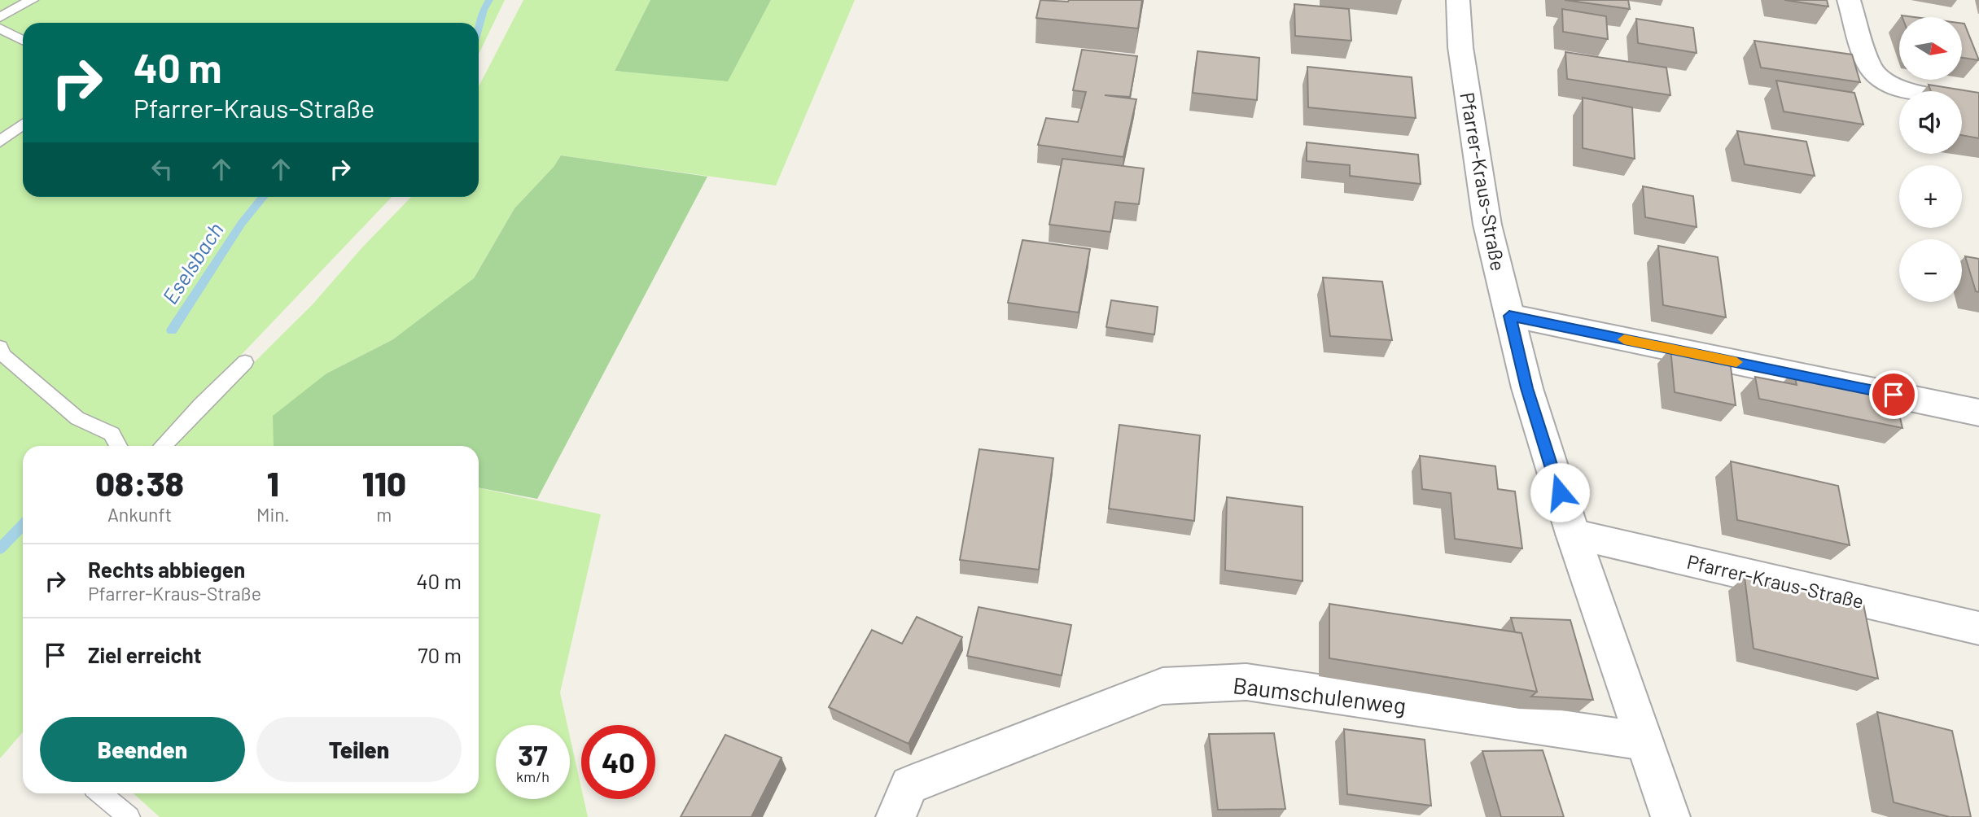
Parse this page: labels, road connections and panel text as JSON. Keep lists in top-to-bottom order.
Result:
{
  "streets": {
    "street": ["Pfarrer-Kraus-Straße", "Baumschulenweg"]
  },
  "crossings": [
    ["Pfarrer-Kraus-Straße", "Baumschulenweg"]
  ],
  "water": ["Eselsbach"],
  "north": "right",
  "page": {
    "map_buttons": ["+", "−"],
    "turn": ["40 m", "Pfarrer-Kraus-Straße"],
    "eta": [
      "08:38",
      "Ankunft",
      "1",
      "Min.",
      "110",
      "m"
    ],
    "list": [
      {
        "name": "Rechts abbiegen",
        "note": "Pfarrer-Kraus-Straße",
        "value": "40 m"
      },
      {
        "name": "Ziel erreicht",
        "value": "70 m"
      }
    ],
    "buttons": ["Beenden", "Teilen"],
    "speed": "37 km/h",
    "limit": "40"
  }
}
